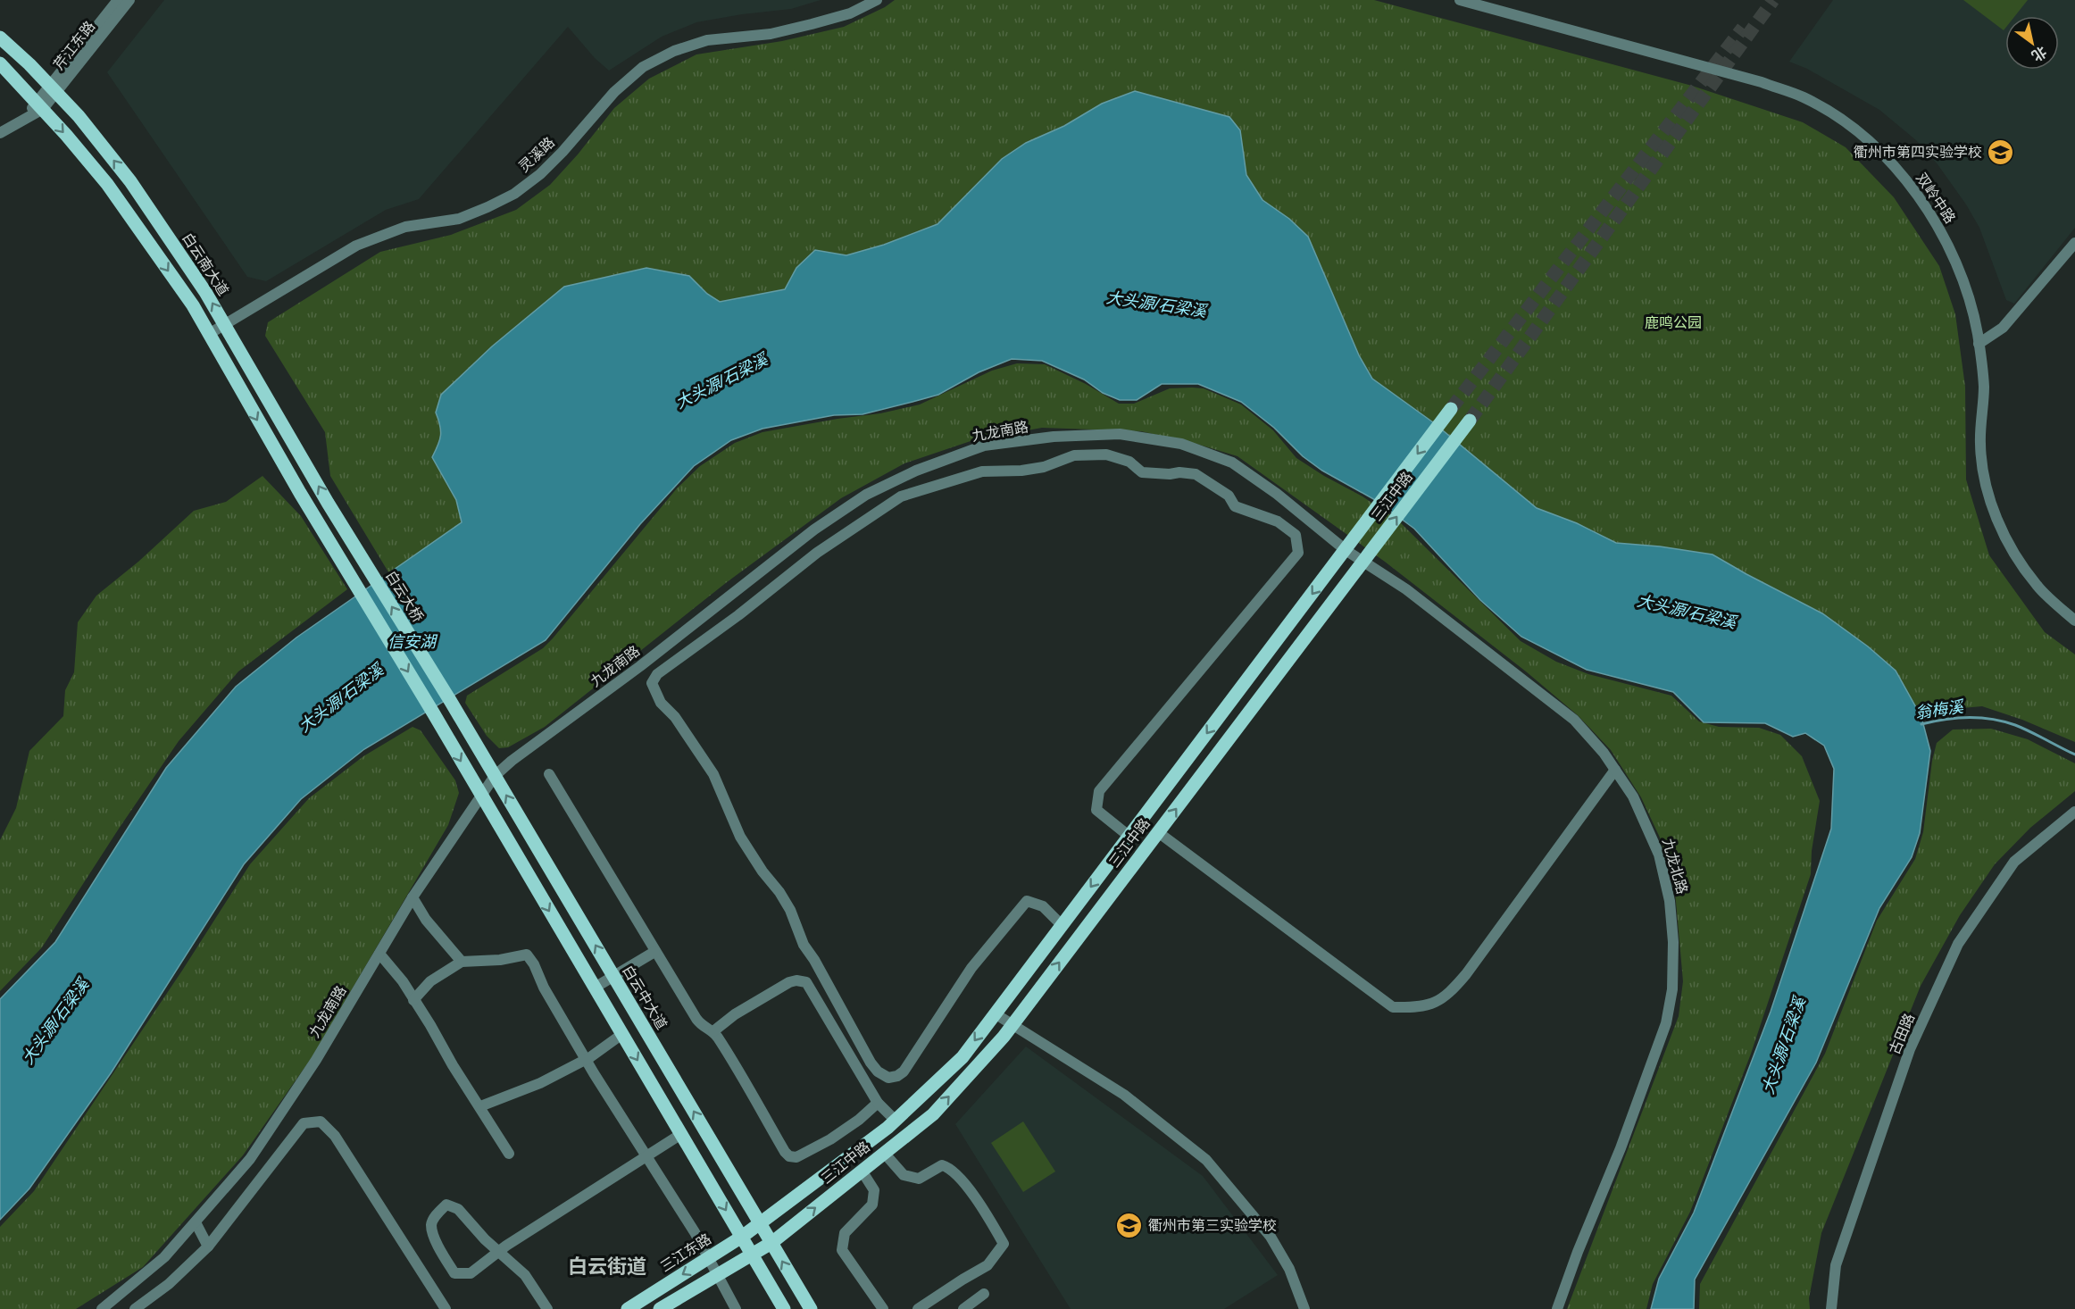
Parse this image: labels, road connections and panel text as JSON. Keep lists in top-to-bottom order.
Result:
{
  "streets": {
    "main road": [
      "白云南大道",
      "三江中路",
      "白云大桥",
      "白云中大道",
      "三江东路"
    ],
    "street": [
      "芹江东路",
      "灵溪路",
      "双岭中路",
      "九龙南路",
      "九龙北路",
      "古田路"
    ]
  },
  "crossings": [
    ["芹江东路", "白云南大道"],
    ["灵溪路", "白云南大道"],
    ["白云南大道", "白云大桥"],
    ["九龙南路", "三江中路"],
    ["九龙南路", "九龙北路"],
    ["九龙南路", "白云中大道"],
    ["三江中路", "九龙北路"],
    ["三江中路", "白云中大道"],
    ["三江中路", "三江东路"],
    ["白云大桥", "白云中大道"],
    ["白云中大道", "三江东路"]
  ],
  "districts": ["白云街道"],
  "water": ["大头源/石梁溪", "信安湖", "翁梅溪"],
  "parks": ["鹿鸣公园"],
  "places": {
    "school or university": ["衢州市第四实验学校", "衢州市第三实验学校"]
  },
  "north": "bottom right"
}
